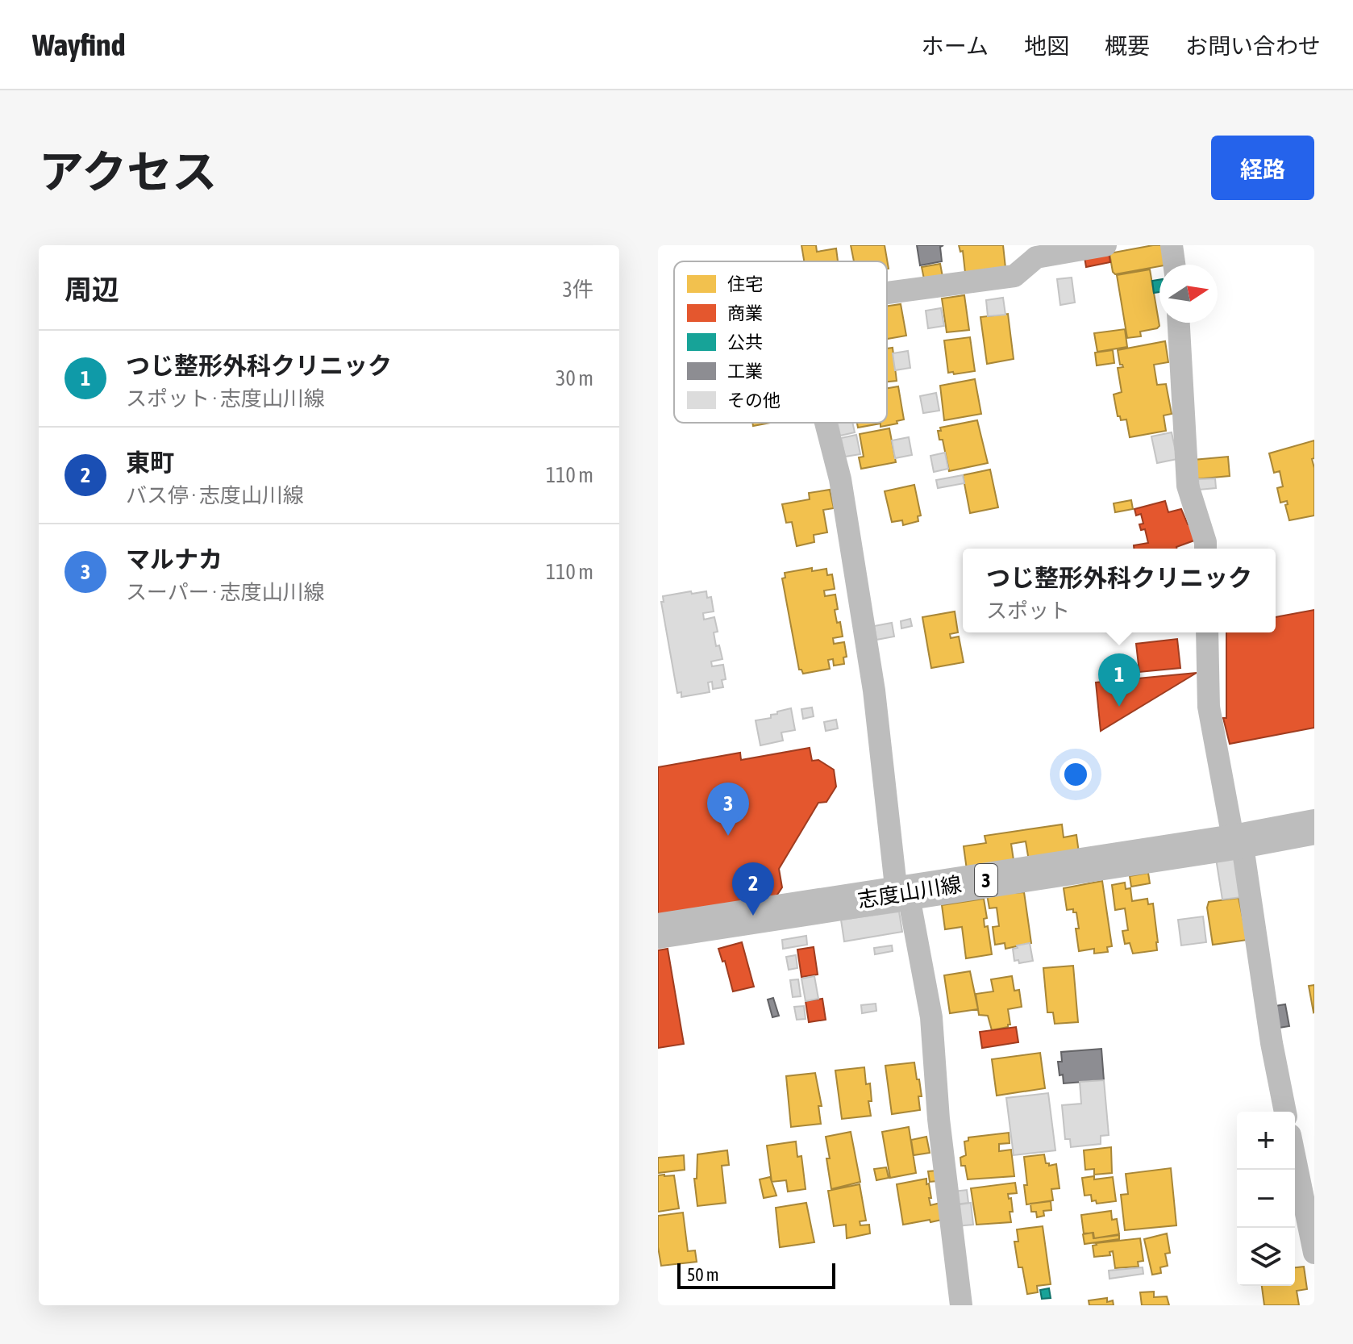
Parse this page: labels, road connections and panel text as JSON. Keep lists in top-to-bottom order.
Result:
{
  "streets": {
    "main road": ["3", "志度山川線"]
  },
  "legend": [
    "住宅",
    "商業",
    "公共",
    "工業",
    "その他"
  ],
  "scale_bar": "50 m",
  "north": "right",
  "page": {
    "header": "Wayfind",
    "nav": [
      "ホーム",
      "地図",
      "概要",
      "お問い合わせ"
    ],
    "title": "アクセス",
    "buttons": "経路",
    "heading": ["周辺", "3件"],
    "list": [
      {
        "mark": "1",
        "name": "つじ整形外科クリニック",
        "note": "スポット · 志度山川線",
        "value": "30 m"
      },
      {
        "mark": "2",
        "name": "東町",
        "note": "バス停 · 志度山川線",
        "value": "110 m"
      },
      {
        "mark": "3",
        "name": "マルナカ",
        "note": "スーパー · 志度山川線",
        "value": "110 m"
      }
    ],
    "popup": ["つじ整形外科クリニック", "スポット"],
    "pins": ["1", "3", "2"],
    "map_buttons": ["+", "−"],
    "scale": "50 m"
  }
}
